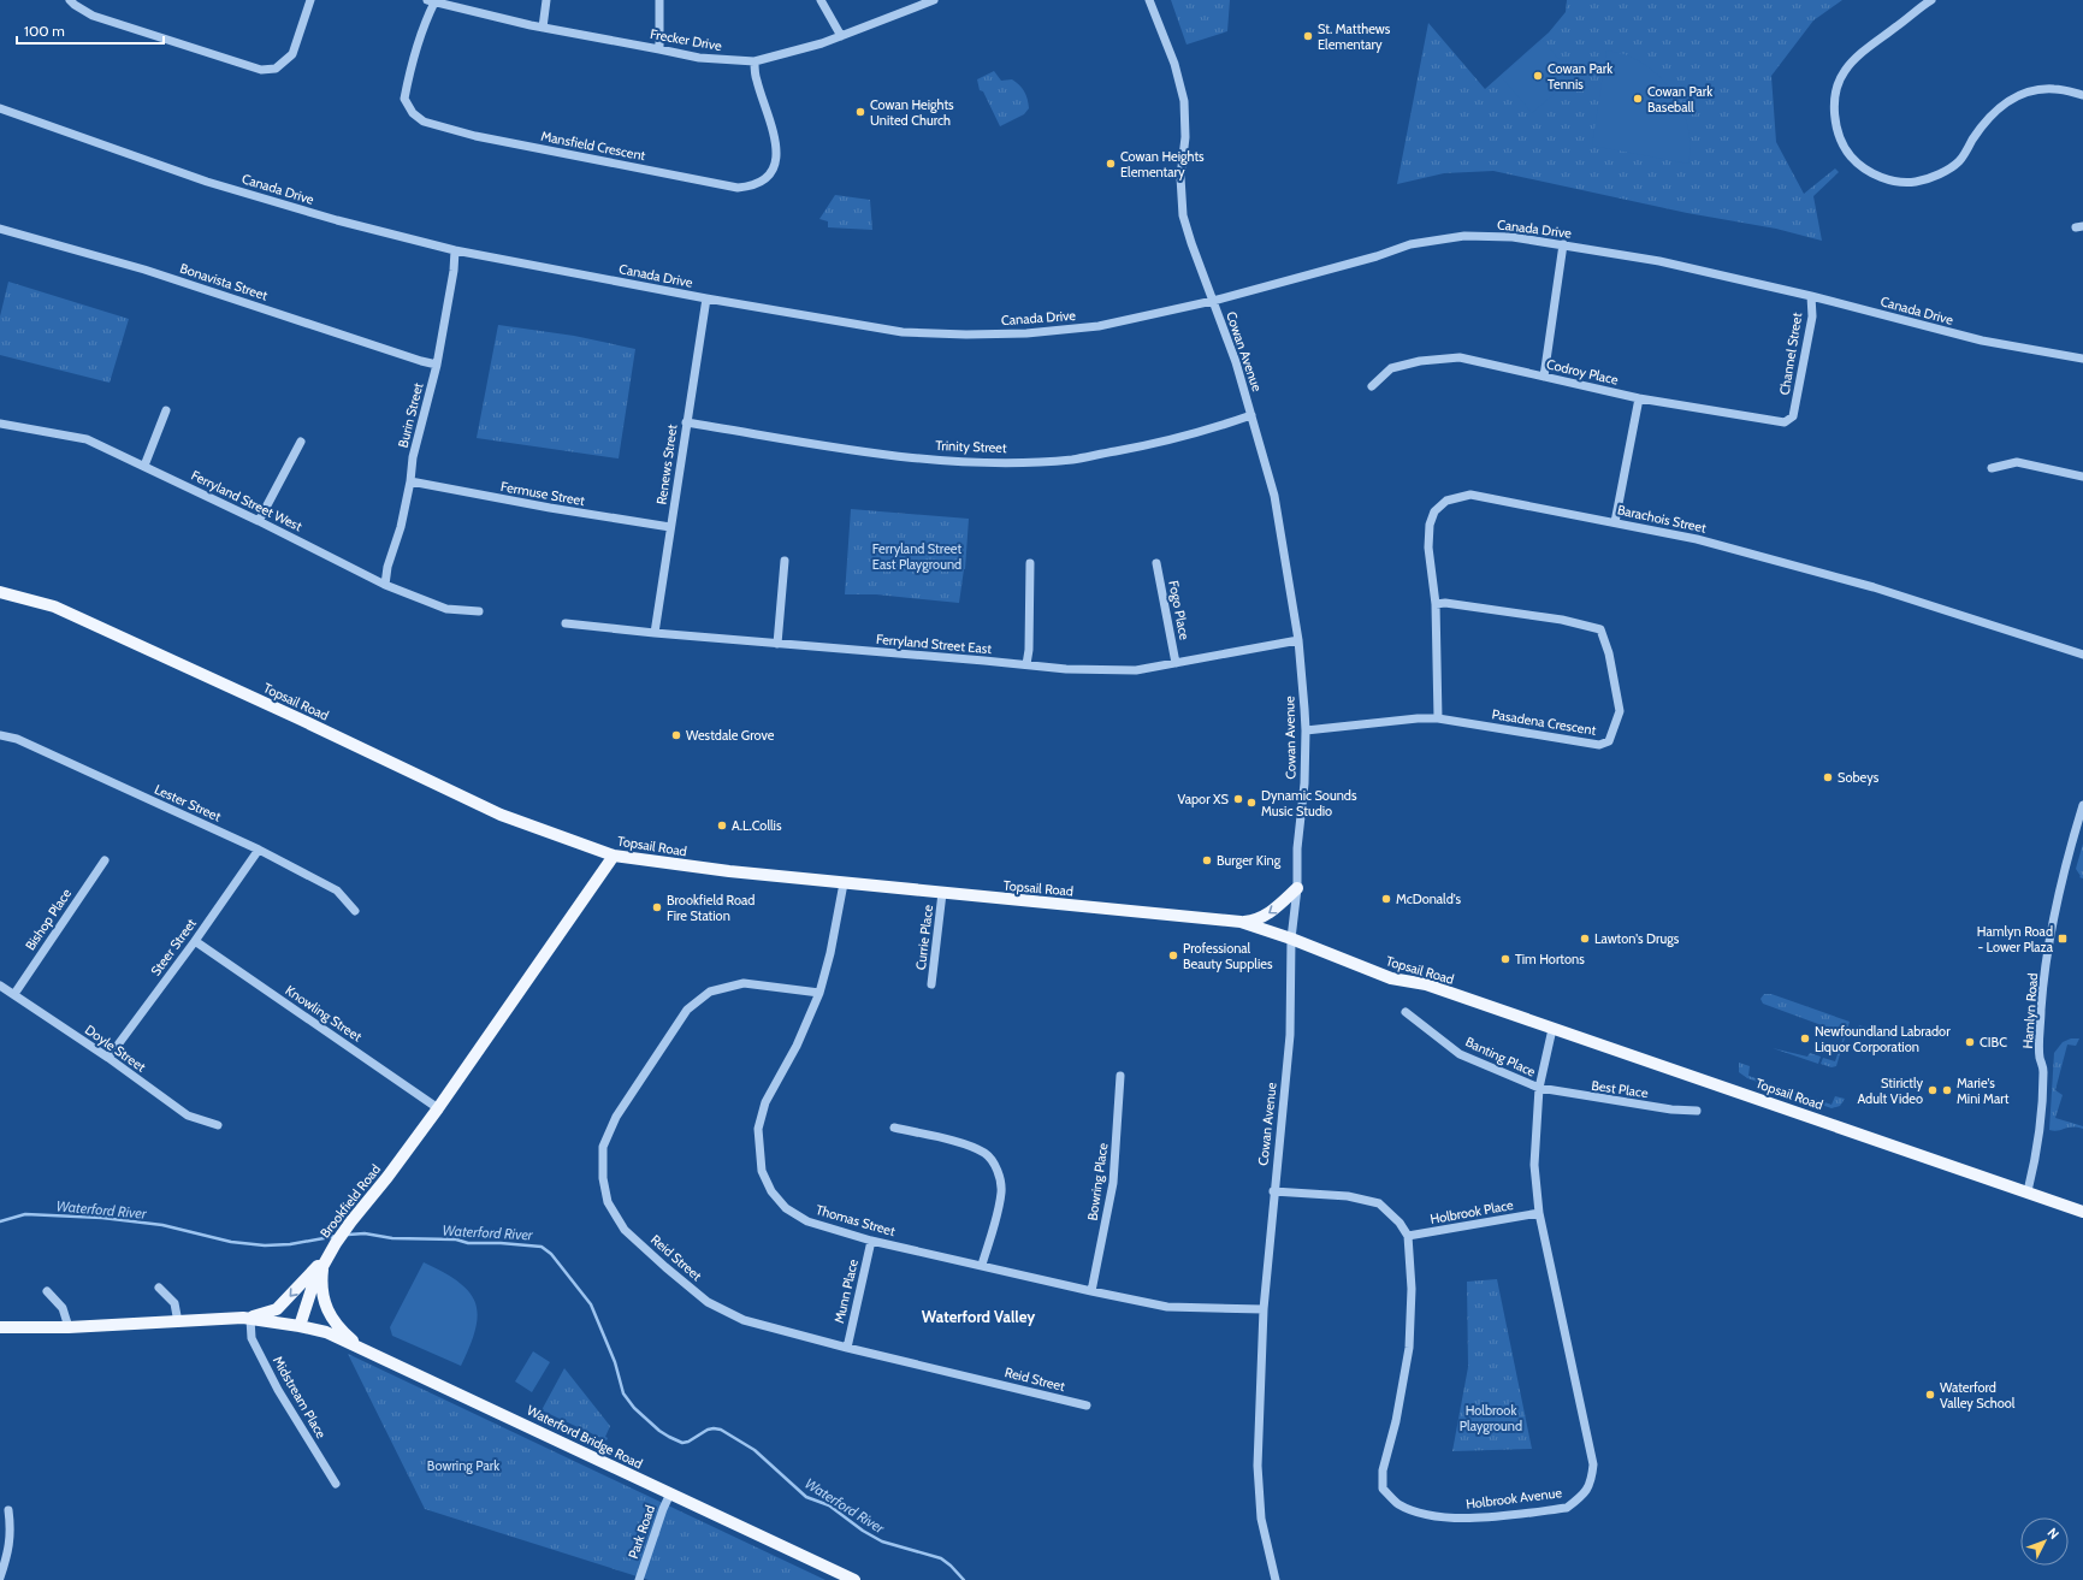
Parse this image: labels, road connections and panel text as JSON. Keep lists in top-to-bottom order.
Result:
{
  "streets": {
    "main road": ["Topsail Road", "Brookfield Road", "Waterford Bridge Road"],
    "street": [
      "Frecker Drive",
      "Mansfield Crescent",
      "Canada Drive",
      "Bonavista Street",
      "Cowan Avenue",
      "Channel Street",
      "Codroy Place",
      "Burin Street",
      "Trinity Street",
      "Renews Street",
      "Fermuse Street",
      "Ferryland Street West",
      "Barachois Street",
      "Fogo Place",
      "Ferryland Street East",
      "Pasadena Crescent",
      "Lester Street",
      "Bishop Place",
      "Currie Place",
      "Steer Street",
      "Hamlyn Road",
      "Knowling Street",
      "Doyle Street",
      "Banting Place",
      "Best Place",
      "Bowring Place",
      "Holbrook Place",
      "Thomas Street",
      "Reid Street",
      "Munn Place",
      "Midstream Place",
      "Holbrook Avenue",
      "Park Road"
    ]
  },
  "crossings": [
    ["Frecker Drive", "Mansfield Crescent"],
    ["Canada Drive", "Cowan Avenue"],
    ["Canada Drive", "Channel Street"],
    ["Canada Drive", "Burin Street"],
    ["Canada Drive", "Renews Street"],
    ["Bonavista Street", "Burin Street"],
    ["Cowan Avenue", "Trinity Street"],
    ["Cowan Avenue", "Ferryland Street East"],
    ["Cowan Avenue", "Topsail Road"],
    ["Cowan Avenue", "Pasadena Crescent"],
    ["Cowan Avenue", "Thomas Street"],
    ["Channel Street", "Codroy Place"],
    ["Burin Street", "Fermuse Street"],
    ["Burin Street", "Ferryland Street West"],
    ["Trinity Street", "Renews Street"],
    ["Renews Street", "Fermuse Street"],
    ["Renews Street", "Ferryland Street East"],
    ["Barachois Street", "Pasadena Crescent"],
    ["Fogo Place", "Ferryland Street East"],
    ["Topsail Road", "Currie Place"],
    ["Topsail Road", "Hamlyn Road"],
    ["Topsail Road", "Brookfield Road"],
    ["Topsail Road", "Thomas Street"],
    ["Topsail Road", "Holbrook Avenue"],
    ["Lester Street", "Steer Street"],
    ["Bishop Place", "Doyle Street"],
    ["Steer Street", "Knowling Street"],
    ["Steer Street", "Doyle Street"],
    ["Knowling Street", "Brookfield Road"],
    ["Banting Place", "Best Place"],
    ["Banting Place", "Holbrook Avenue"],
    ["Best Place", "Holbrook Avenue"],
    ["Bowring Place", "Thomas Street"],
    ["Brookfield Road", "Waterford Bridge Road"],
    ["Holbrook Place", "Holbrook Avenue"],
    ["Thomas Street", "Reid Street"],
    ["Thomas Street", "Munn Place"],
    ["Reid Street", "Munn Place"],
    ["Waterford Bridge Road", "Park Road"]
  ],
  "districts": ["Waterford Valley"],
  "water": ["Waterford River"],
  "parks": ["Ferryland Street East Playground", "Holbrook Playground", "Bowring Park"],
  "places": {
    "other": [
      "St. Matthews Elementary",
      "Cowan Park Tennis",
      "Cowan Park Baseball",
      "Cowan Heights United Church",
      "Cowan Heights Elementary",
      "Westdale Grove",
      "Sobeys",
      "Vapor XS",
      "Dynamic Sounds Music Studio",
      "A.L.Collis",
      "Burger King",
      "McDonald's",
      "Brookfield Road Fire Station",
      "Lawton's Drugs",
      "Professional Beauty Supplies",
      "Tim Hortons",
      "Newfoundland Labrador Liquor Corporation",
      "CIBC",
      "Stirictly Adult Video",
      "Marie's Mini Mart",
      "Waterford Valley School"
    ],
    "transit": ["Hamlyn Road - Lower Plaza"]
  },
  "scale_bar": "100 m",
  "north": "top right"
}
